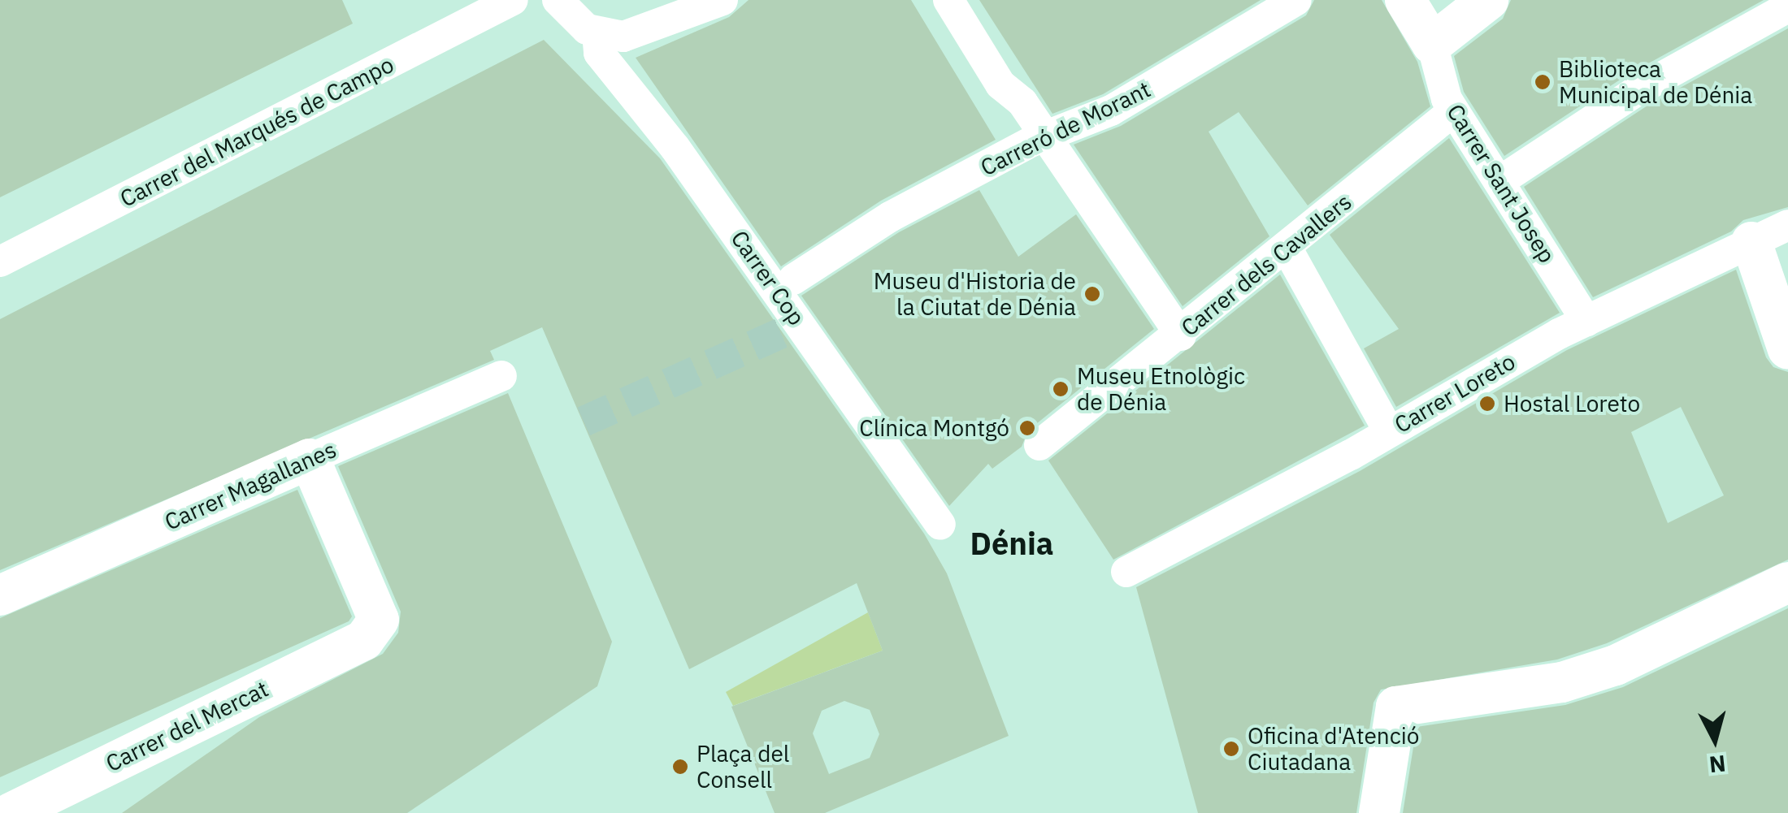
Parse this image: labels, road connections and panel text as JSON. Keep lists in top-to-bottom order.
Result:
{
  "streets": {
    "street": [
      "Carreró de Morant",
      "Carrer del Marqués de Campo",
      "Carrer Sant Josep",
      "Carrer dels Cavallers",
      "Carrer Cop",
      "Carrer Loreto",
      "Carrer Magallanes",
      "Carrer del Mercat"
    ]
  },
  "crossings": [
    ["Carrer Sant Josep", "Carrer dels Cavallers"],
    ["Carrer Sant Josep", "Carrer Loreto"],
    ["Carrer Magallanes", "Carrer del Mercat"]
  ],
  "districts": ["Dénia"],
  "places": [
    "Biblioteca Municipal de Dénia",
    "Museu d'Historia de la Ciutat de Dénia",
    "Museu Etnològic de Dénia",
    "Hostal Loreto",
    "Clínica Montgó",
    "Oficina d'Atenció Ciutadana",
    "Plaça del Consell"
  ],
  "north": "bottom"
}
